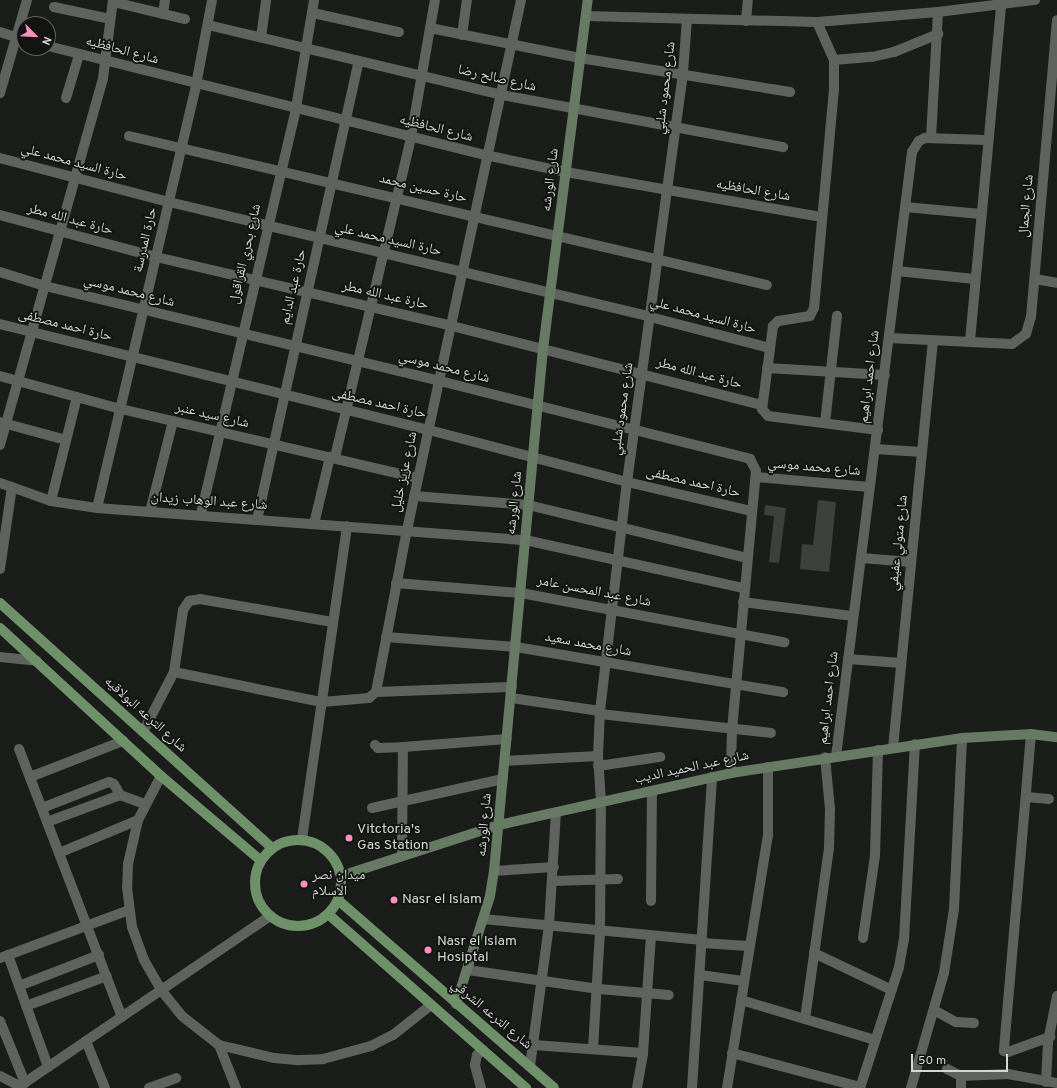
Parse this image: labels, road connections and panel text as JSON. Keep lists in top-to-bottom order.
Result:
{
  "streets": {
    "main road": ["شارع الترعه البولاقيه", "شارع الترعه الشرقي"],
    "street": [
      "شارع الحافظيه",
      "شارع صالح رضا",
      "شارع محمود شلبي",
      "حارة السيد محمد علي",
      "شارع الورشه",
      "حارة حسين محمد",
      "شارع الجمال",
      "حارة عبد الله مطر",
      "حارة المدرسة",
      "شارع بحري القراقول",
      "حارة عبد الدايم",
      "شارع محمد موسي",
      "حارة احمد مصطفى",
      "شارع احمد ابراهيم",
      "شارع سيد عنبر",
      "شارع عزيز خليل",
      "شارع عبد الوهاب زيدان",
      "شارع متولي عفيفي",
      "شارع عبد المحسن عامر",
      "شارع محمد سعيد",
      "شارع عبد الحميد الديب"
    ]
  },
  "crossings": [
    ["شارع الحافظيه", "شارع محمود شلبي"],
    ["شارع الحافظيه", "شارع الورشه"],
    ["شارع الحافظيه", "حارة المدرسة"],
    ["شارع الحافظيه", "شارع بحري القراقول"],
    ["شارع الحافظيه", "حارة عبد الدايم"],
    ["شارع الحافظيه", "شارع عزيز خليل"],
    ["شارع صالح رضا", "شارع محمود شلبي"],
    ["شارع صالح رضا", "شارع الورشه"],
    ["شارع صالح رضا", "حارة المدرسة"],
    ["شارع صالح رضا", "شارع بحري القراقول"],
    ["شارع صالح رضا", "حارة عبد الدايم"],
    ["شارع صالح رضا", "شارع عزيز خليل"],
    ["شارع محمود شلبي", "حارة السيد محمد علي"],
    ["شارع محمود شلبي", "حارة حسين محمد"],
    ["شارع محمود شلبي", "حارة عبد الله مطر"],
    ["شارع محمود شلبي", "شارع محمد موسي"],
    ["شارع محمود شلبي", "حارة احمد مصطفى"],
    ["شارع محمود شلبي", "شارع عبد الوهاب زيدان"],
    ["شارع محمود شلبي", "شارع عبد المحسن عامر"],
    ["شارع محمود شلبي", "شارع محمد سعيد"],
    ["شارع محمود شلبي", "شارع عبد الحميد الديب"],
    ["حارة السيد محمد علي", "شارع الورشه"],
    ["حارة السيد محمد علي", "حارة المدرسة"],
    ["حارة السيد محمد علي", "شارع بحري القراقول"],
    ["حارة السيد محمد علي", "حارة عبد الدايم"],
    ["حارة السيد محمد علي", "شارع عزيز خليل"],
    ["شارع الورشه", "حارة حسين محمد"],
    ["شارع الورشه", "حارة عبد الله مطر"],
    ["شارع الورشه", "شارع محمد موسي"],
    ["شارع الورشه", "حارة احمد مصطفى"],
    ["شارع الورشه", "شارع عبد الوهاب زيدان"],
    ["شارع الورشه", "شارع عبد المحسن عامر"],
    ["شارع الورشه", "شارع محمد سعيد"],
    ["شارع الورشه", "شارع عبد الحميد الديب"],
    ["شارع الورشه", "شارع الترعه الشرقي"],
    ["حارة حسين محمد", "حارة المدرسة"],
    ["حارة حسين محمد", "شارع بحري القراقول"],
    ["حارة حسين محمد", "حارة عبد الدايم"],
    ["حارة حسين محمد", "شارع عزيز خليل"],
    ["شارع الجمال", "شارع احمد ابراهيم"],
    ["شارع الجمال", "شارع متولي عفيفي"],
    ["حارة عبد الله مطر", "حارة المدرسة"],
    ["حارة عبد الله مطر", "شارع بحري القراقول"],
    ["حارة عبد الله مطر", "حارة عبد الدايم"],
    ["حارة عبد الله مطر", "شارع عزيز خليل"],
    ["حارة المدرسة", "شارع محمد موسي"],
    ["حارة المدرسة", "حارة احمد مصطفى"],
    ["حارة المدرسة", "شارع سيد عنبر"],
    ["حارة المدرسة", "شارع عبد الوهاب زيدان"],
    ["شارع بحري القراقول", "شارع محمد موسي"],
    ["شارع بحري القراقول", "حارة احمد مصطفى"],
    ["شارع بحري القراقول", "شارع سيد عنبر"],
    ["شارع بحري القراقول", "شارع عبد الوهاب زيدان"],
    ["حارة عبد الدايم", "شارع محمد موسي"],
    ["حارة عبد الدايم", "حارة احمد مصطفى"],
    ["حارة عبد الدايم", "شارع سيد عنبر"],
    ["حارة عبد الدايم", "شارع عبد الوهاب زيدان"],
    ["شارع محمد موسي", "شارع احمد ابراهيم"],
    ["شارع محمد موسي", "شارع عزيز خليل"],
    ["حارة احمد مصطفى", "شارع عزيز خليل"],
    ["شارع احمد ابراهيم", "شارع عبد الحميد الديب"],
    ["شارع سيد عنبر", "شارع عزيز خليل"],
    ["شارع عزيز خليل", "شارع عبد الوهاب زيدان"],
    ["شارع عزيز خليل", "شارع عبد المحسن عامر"],
    ["شارع عزيز خليل", "شارع محمد سعيد"],
    ["شارع متولي عفيفي", "شارع عبد الحميد الديب"],
    ["شارع الترعه البولاقيه", "شارع عبد الحميد الديب"],
    ["شارع الترعه البولاقيه", "شارع الترعه الشرقي"],
    ["شارع عبد الحميد الديب", "شارع الترعه الشرقي"]
  ],
  "places": [
    "Vitctoria's Gas Station",
    "ميدان نصر الاسلام",
    "Nasr el Islam",
    "Nasr el Islam Hosiptal"
  ],
  "scale_bar": "50 m",
  "north": "bottom right"
}
